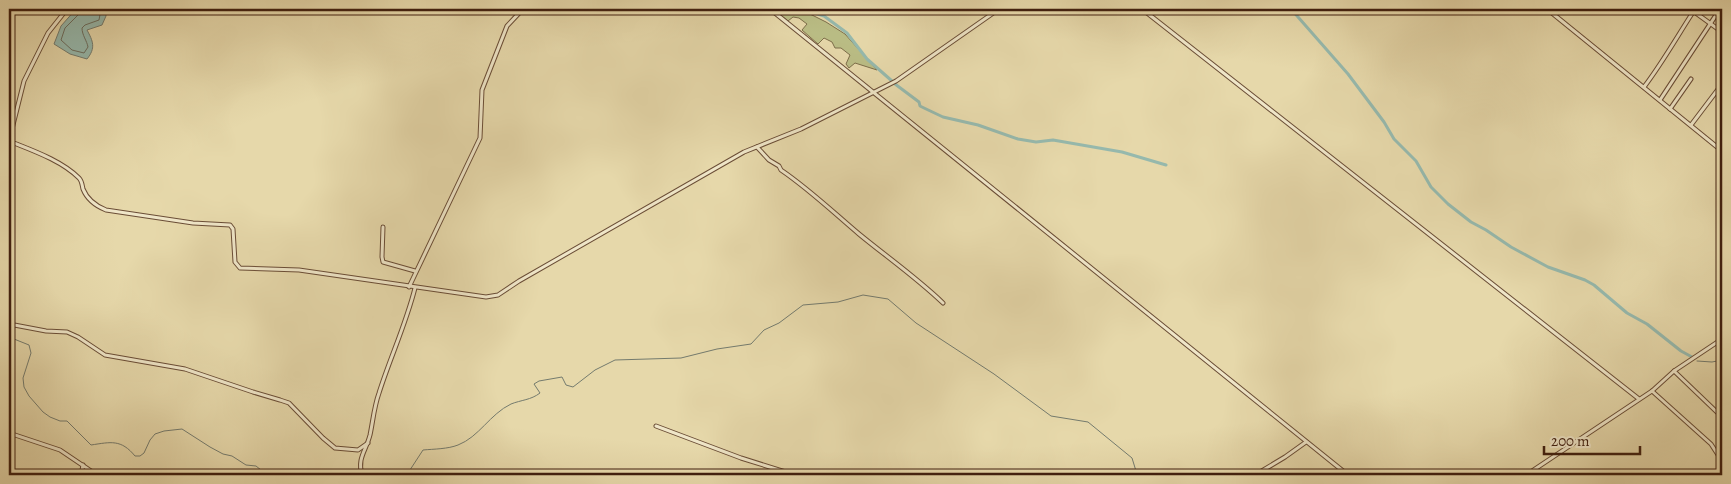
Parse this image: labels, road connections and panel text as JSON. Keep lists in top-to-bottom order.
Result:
{
  "scale_bar": "200 m"
}
